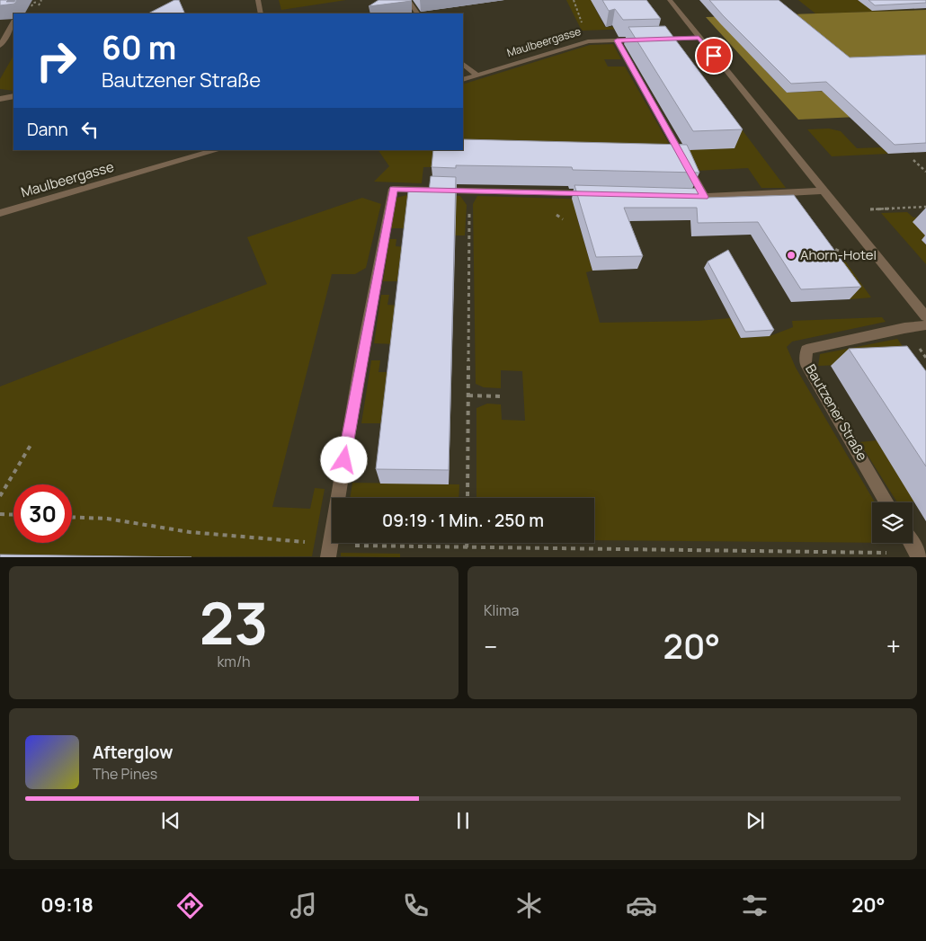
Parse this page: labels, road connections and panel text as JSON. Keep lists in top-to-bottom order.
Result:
{
  "streets": {
    "street": ["Maulbeergasse", "Bautzener Straße"]
  },
  "places": ["Ahorn-Hotel"],
  "page": {
    "turn": ["60 m", "Bautzener Straße"],
    "then": "Dann",
    "limit": "30",
    "trip": "09:19 · 1 Min. · 250 m",
    "tile": [
      ["23", "km/h"],
      "Klima"
    ],
    "heat": ["−", "20°", "+"],
    "song": ["Afterglow", "The Pines"],
    "tabs": ["09:18", "20°"]
  }
}
